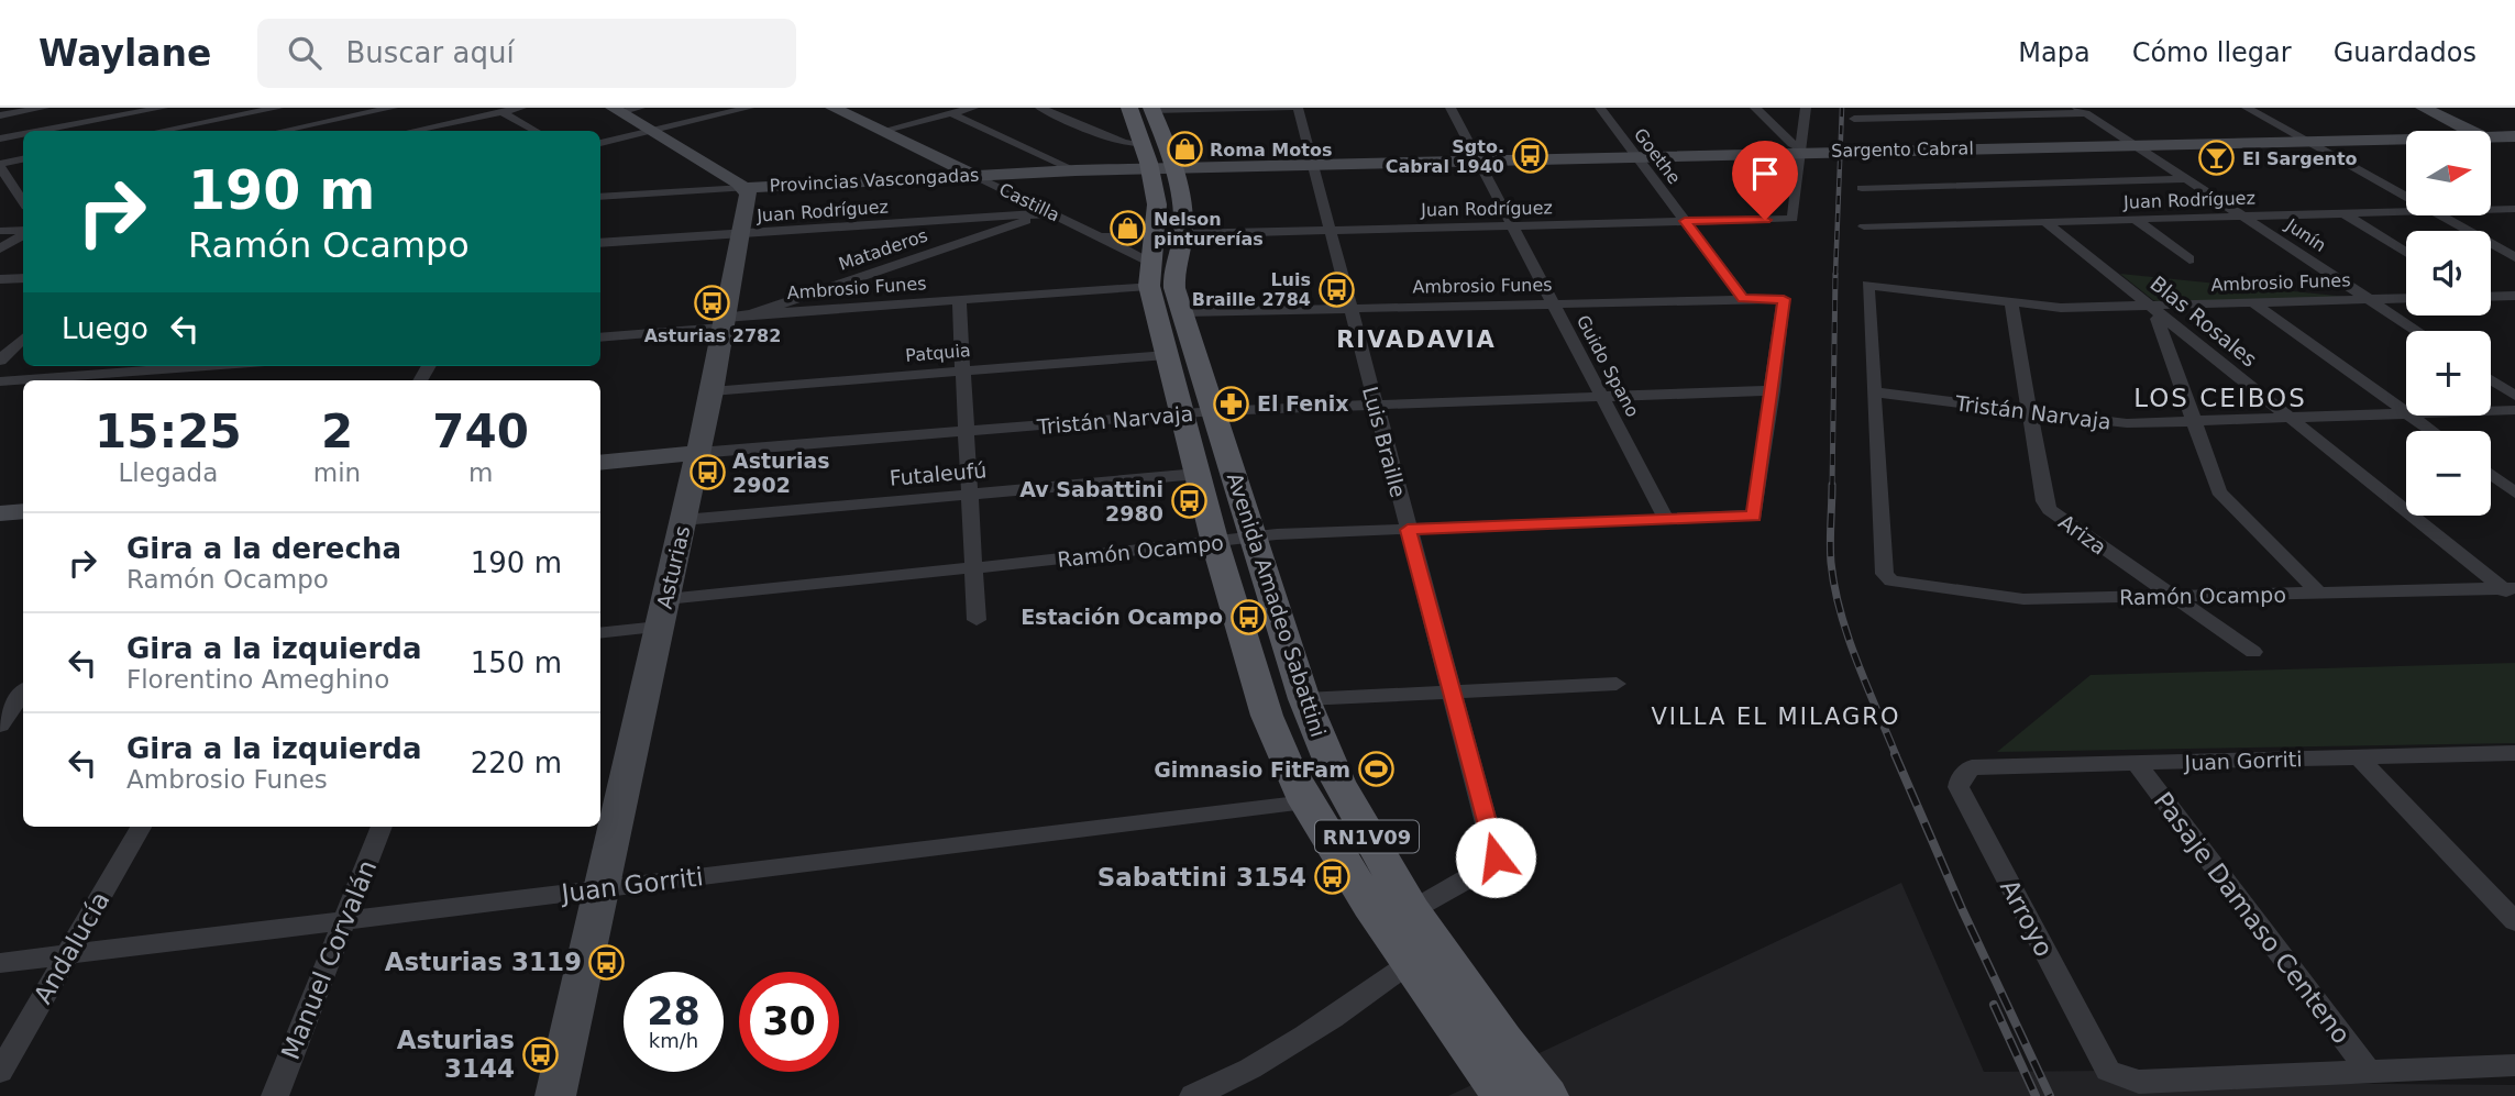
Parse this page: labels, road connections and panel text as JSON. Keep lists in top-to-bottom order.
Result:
{
  "streets": {
    "main road": ["Avenida Amadeo Sabattini", "RN1V09"],
    "street": [
      "Sargento Cabral",
      "Goethe",
      "Provincias Vascongadas",
      "Juan Rodríguez",
      "Castilla",
      "Junín",
      "Mataderos",
      "Ambrosio Funes",
      "Blas Rosales",
      "Patquia",
      "Guido Spano",
      "Tristán Narvaja",
      "Luis Braille",
      "Futaleufú",
      "Ariza",
      "Ramón Ocampo",
      "Asturias",
      "Juan Gorriti",
      "Arroyo",
      "Pasaje Damaso Centeno",
      "Andalucía",
      "Manuel Corvalán"
    ]
  },
  "crossings": [
    ["Sargento Cabral", "Goethe"],
    ["Sargento Cabral", "Provincias Vascongadas"],
    ["Sargento Cabral", "Juan Rodríguez"],
    ["Sargento Cabral", "Junín"],
    ["Sargento Cabral", "Guido Spano"],
    ["Sargento Cabral", "Luis Braille"],
    ["Sargento Cabral", "Avenida Amadeo Sabattini"],
    ["Goethe", "Juan Rodríguez"],
    ["Goethe", "Ambrosio Funes"],
    ["Provincias Vascongadas", "Castilla"],
    ["Provincias Vascongadas", "Asturias"],
    ["Provincias Vascongadas", "Avenida Amadeo Sabattini"],
    ["Juan Rodríguez", "Castilla"],
    ["Juan Rodríguez", "Junín"],
    ["Juan Rodríguez", "Mataderos"],
    ["Juan Rodríguez", "Blas Rosales"],
    ["Juan Rodríguez", "Guido Spano"],
    ["Juan Rodríguez", "Luis Braille"],
    ["Juan Rodríguez", "Asturias"],
    ["Juan Rodríguez", "Avenida Amadeo Sabattini"],
    ["Castilla", "Mataderos"],
    ["Castilla", "Avenida Amadeo Sabattini"],
    ["Junín", "Ambrosio Funes"],
    ["Mataderos", "Ambrosio Funes"],
    ["Mataderos", "Asturias"],
    ["Ambrosio Funes", "Blas Rosales"],
    ["Ambrosio Funes", "Guido Spano"],
    ["Ambrosio Funes", "Tristán Narvaja"],
    ["Ambrosio Funes", "Luis Braille"],
    ["Ambrosio Funes", "Ariza"],
    ["Ambrosio Funes", "Ramón Ocampo"],
    ["Ambrosio Funes", "Asturias"],
    ["Ambrosio Funes", "Avenida Amadeo Sabattini"],
    ["Blas Rosales", "Tristán Narvaja"],
    ["Blas Rosales", "Ramón Ocampo"],
    ["Patquia", "Asturias"],
    ["Patquia", "Avenida Amadeo Sabattini"],
    ["Guido Spano", "Tristán Narvaja"],
    ["Guido Spano", "Ramón Ocampo"],
    ["Tristán Narvaja", "Luis Braille"],
    ["Tristán Narvaja", "Ariza"],
    ["Tristán Narvaja", "Ramón Ocampo"],
    ["Tristán Narvaja", "Asturias"],
    ["Tristán Narvaja", "Avenida Amadeo Sabattini"],
    ["Luis Braille", "Ramón Ocampo"],
    ["Luis Braille", "Avenida Amadeo Sabattini"],
    ["Futaleufú", "Asturias"],
    ["Futaleufú", "Avenida Amadeo Sabattini"],
    ["Ariza", "Ramón Ocampo"],
    ["Ramón Ocampo", "Asturias"],
    ["Ramón Ocampo", "Avenida Amadeo Sabattini"],
    ["Asturias", "Juan Gorriti"],
    ["Avenida Amadeo Sabattini", "Juan Gorriti"],
    ["Juan Gorriti", "Arroyo"],
    ["Juan Gorriti", "Pasaje Damaso Centeno"],
    ["Juan Gorriti", "Andalucía"],
    ["Juan Gorriti", "Manuel Corvalán"]
  ],
  "districts": ["RIVADAVIA", "LOS CEIBOS", "VILLA EL MILAGRO"],
  "places": {
    "shop": ["Roma Motos", "Nelson pinturerías"],
    "bus stop": [
      "Sgto. Cabral 1940",
      "Luis Braille 2784",
      "Asturias 2782",
      "Asturias 2902",
      "Av Sabattini 2980",
      "Estación Ocampo",
      "Sabattini 3154",
      "Asturias 3119",
      "Asturias 3144"
    ],
    "bar": ["El Sargento"],
    "pharmacy": ["El Fenix"],
    "sports": ["Gimnasio FitFam"]
  },
  "north": "right",
  "page": {
    "header": "Waylane",
    "search": "Buscar aquí",
    "nav": ["Mapa", "Cómo llegar", "Guardados"],
    "map_buttons": ["+", "−"],
    "turn": ["190 m", "Ramón Ocampo"],
    "then": "Luego",
    "eta": [
      "15:25",
      "Llegada",
      "2",
      "min",
      "740",
      "m"
    ],
    "list": [
      {
        "name": "Gira a la derecha",
        "note": "Ramón Ocampo",
        "value": "190 m"
      },
      {
        "name": "Gira a la izquierda",
        "note": "Florentino Ameghino",
        "value": "150 m"
      },
      {
        "name": "Gira a la izquierda",
        "note": "Ambrosio Funes",
        "value": "220 m"
      }
    ],
    "speed": "28 km/h",
    "limit": "30"
  }
}
